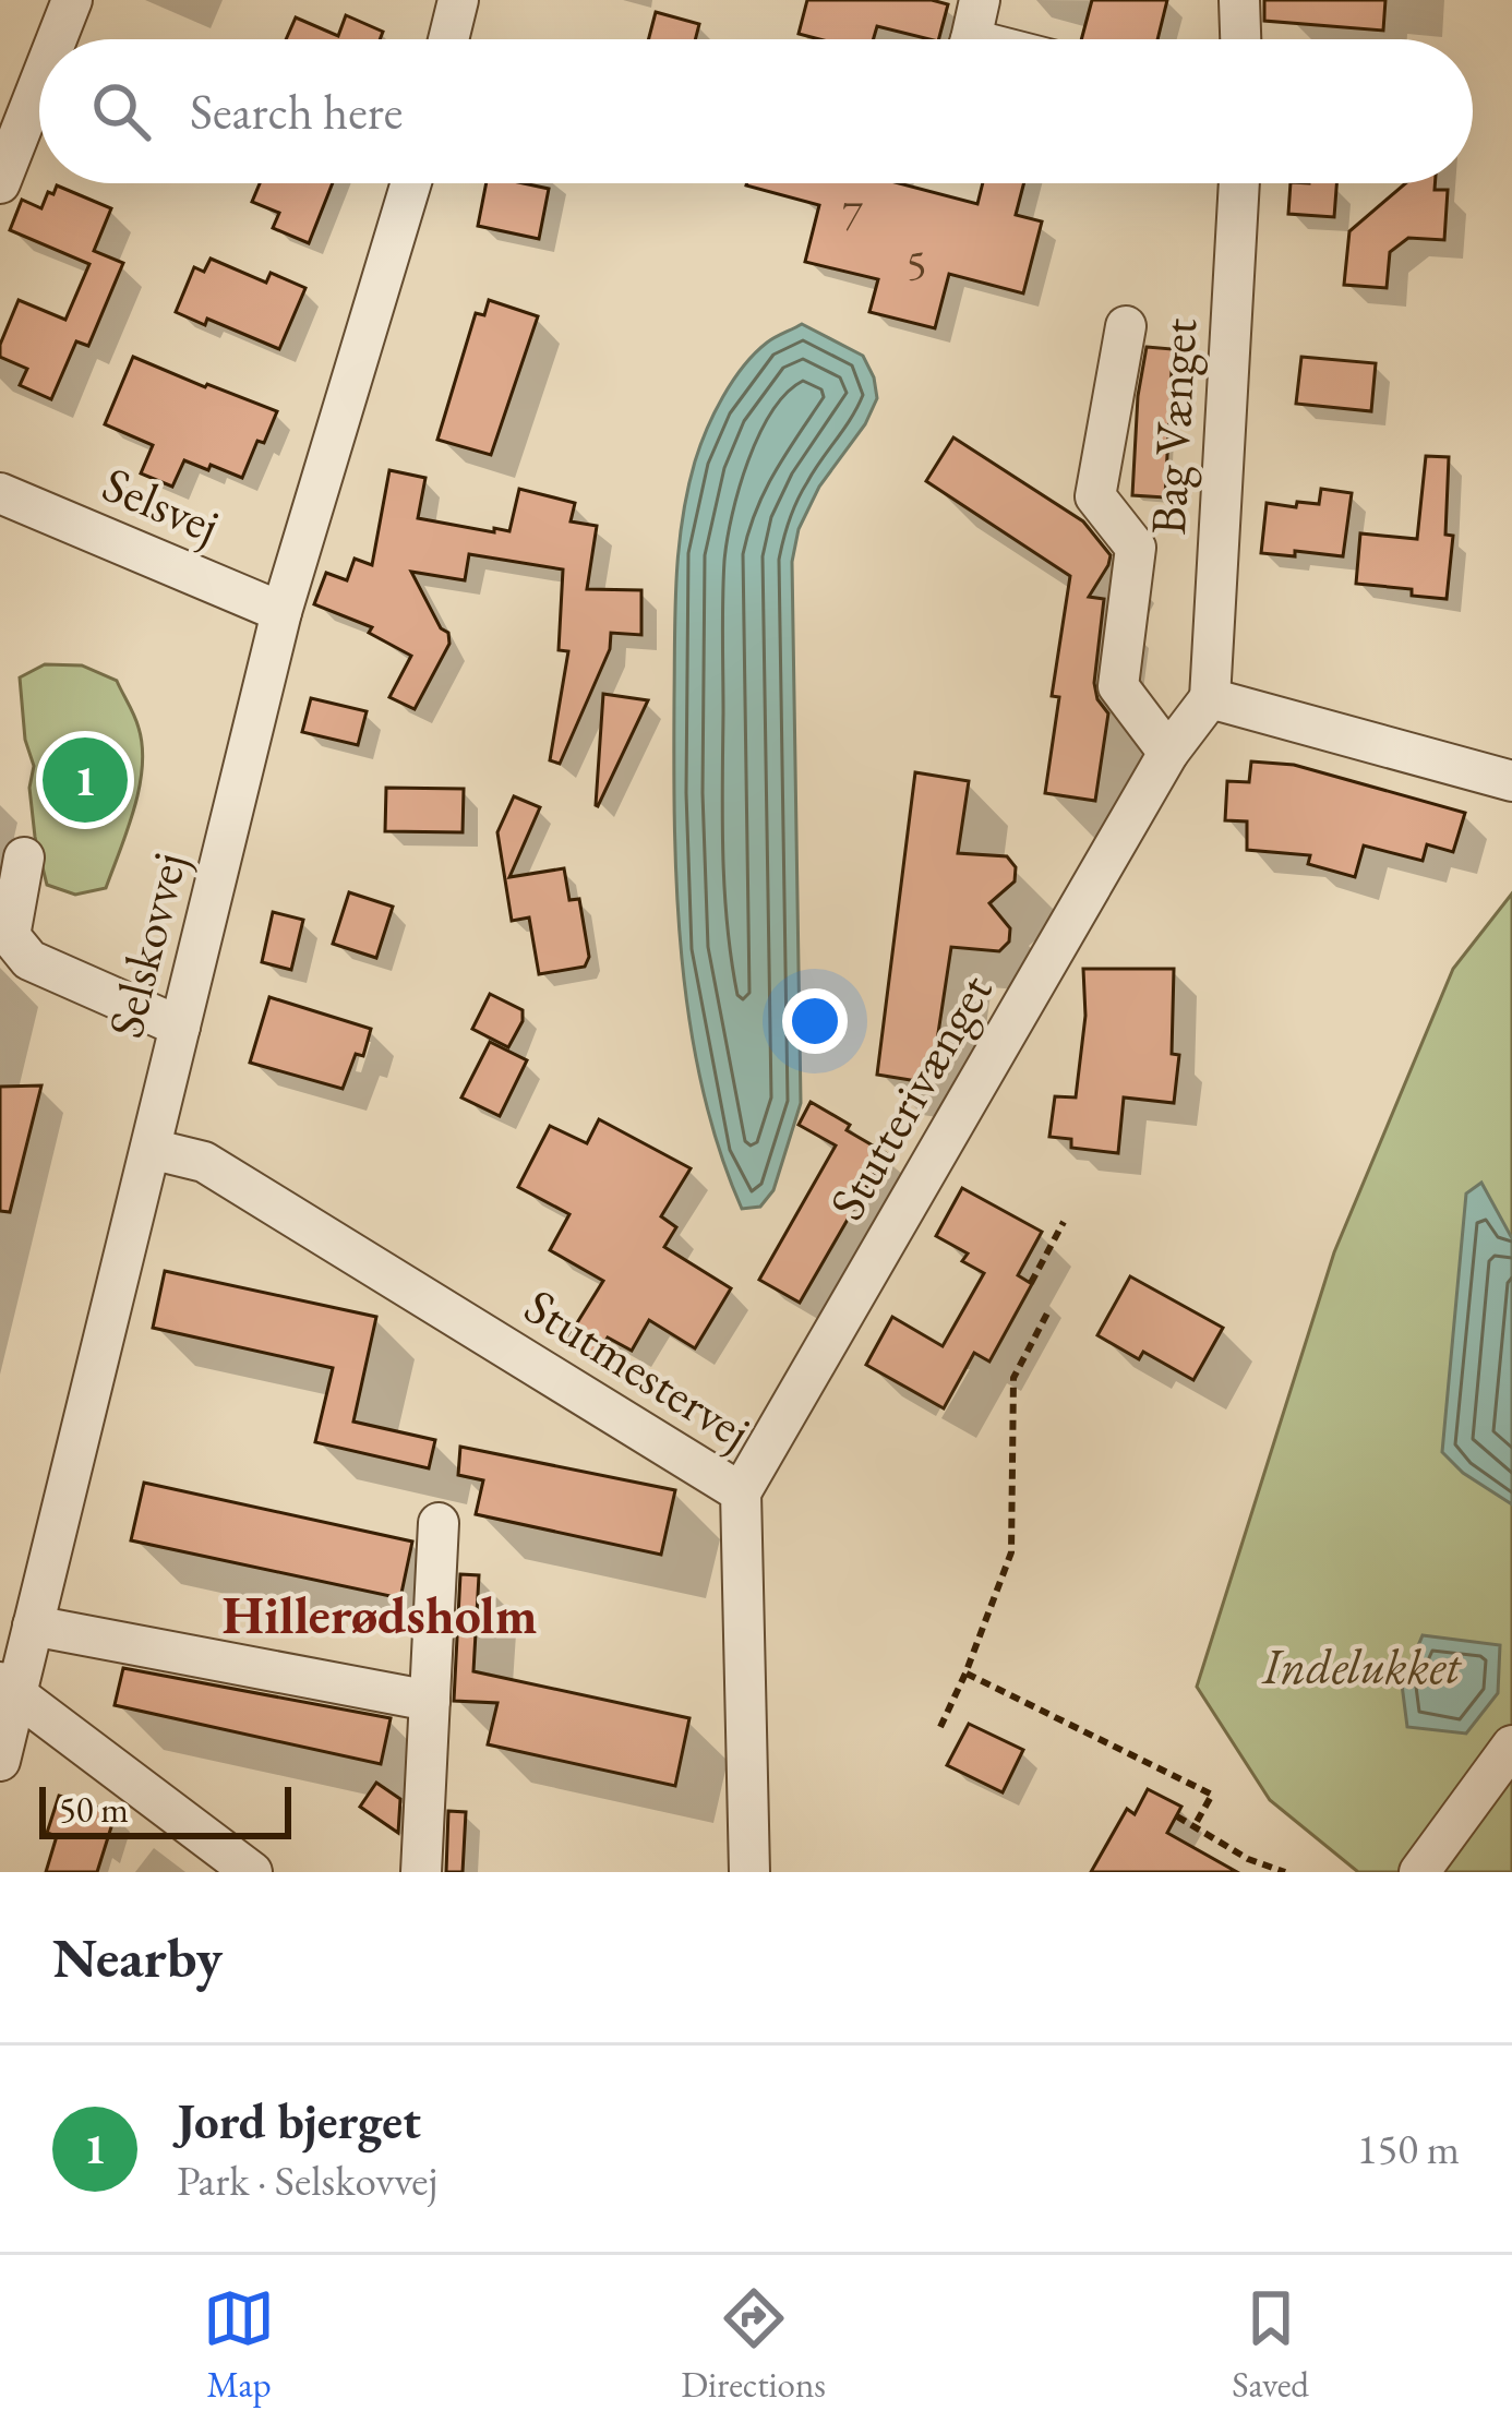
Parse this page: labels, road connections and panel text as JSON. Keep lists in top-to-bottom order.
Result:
{
  "streets": {
    "street": [
      "Bag Vænget",
      "Selsvej",
      "Selskovvej",
      "Stutterivænget",
      "Stutmestervej"
    ]
  },
  "crossings": [
    ["Bag Vænget", "Stutterivænget"],
    ["Selsvej", "Selskovvej"],
    ["Selskovvej", "Stutmestervej"],
    ["Stutterivænget", "Stutmestervej"]
  ],
  "districts": ["Hillerødsholm"],
  "parks": ["Indelukket"],
  "house_numbers": ["7", "5"],
  "scale_bar": "50 m",
  "page": {
    "search": "Search here",
    "pins": "1",
    "scale": "50 m",
    "heading": "Nearby",
    "list": [
      {
        "mark": "1",
        "name": "Jord bjerget",
        "note": "Park · Selskovvej",
        "value": "150 m"
      }
    ],
    "nav": ["Map", "Directions", "Saved"]
  }
}
